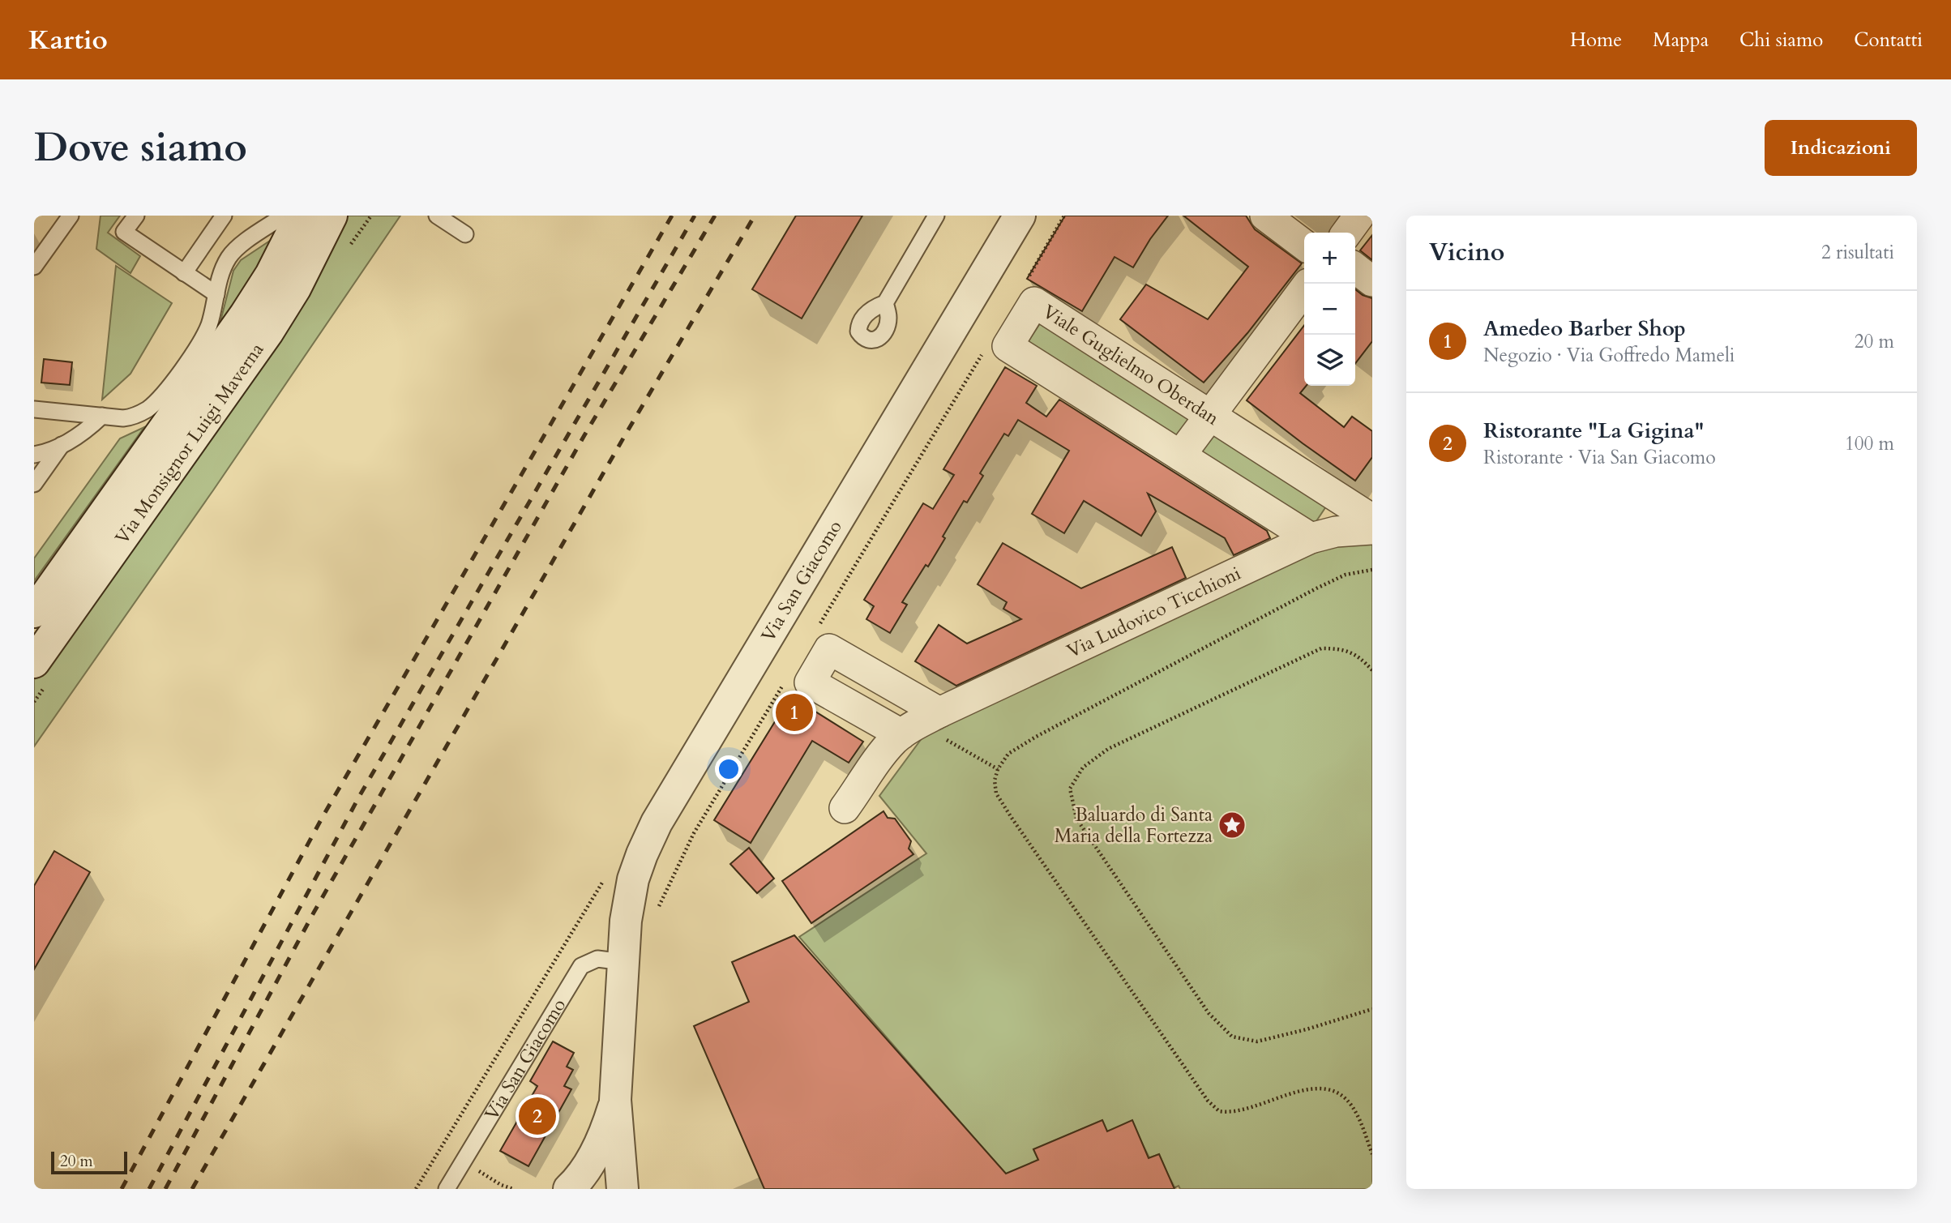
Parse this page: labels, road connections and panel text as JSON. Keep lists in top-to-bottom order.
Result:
{
  "streets": {
    "street": [
      "Viale Guglielmo Oberdan",
      "Via Monsignor Luigi Maverna",
      "Via San Giacomo",
      "Via Ludovico Ticchioni"
    ]
  },
  "crossings": [
    ["Viale Guglielmo Oberdan", "Via Ludovico Ticchioni"]
  ],
  "places": {
    "place": ["Baluardo di Santa Maria della Fortezza"]
  },
  "scale_bar": "20 m",
  "page": {
    "header": "Kartio",
    "nav": [
      "Home",
      "Mappa",
      "Chi siamo",
      "Contatti"
    ],
    "buttons": "Indicazioni",
    "title": "Dove siamo",
    "heading": ["Vicino", "2 risultati"],
    "map_buttons": ["+", "−"],
    "list": [
      {
        "mark": "1",
        "name": "Amedeo Barber Shop",
        "note": "Negozio · Via Goffredo Mameli",
        "value": "20 m"
      },
      {
        "mark": "2",
        "name": "Ristorante \"La Gigina\"",
        "note": "Ristorante · Via San Giacomo",
        "value": "100 m"
      }
    ],
    "pins": ["1", "2"],
    "scale": "20 m"
  }
}
